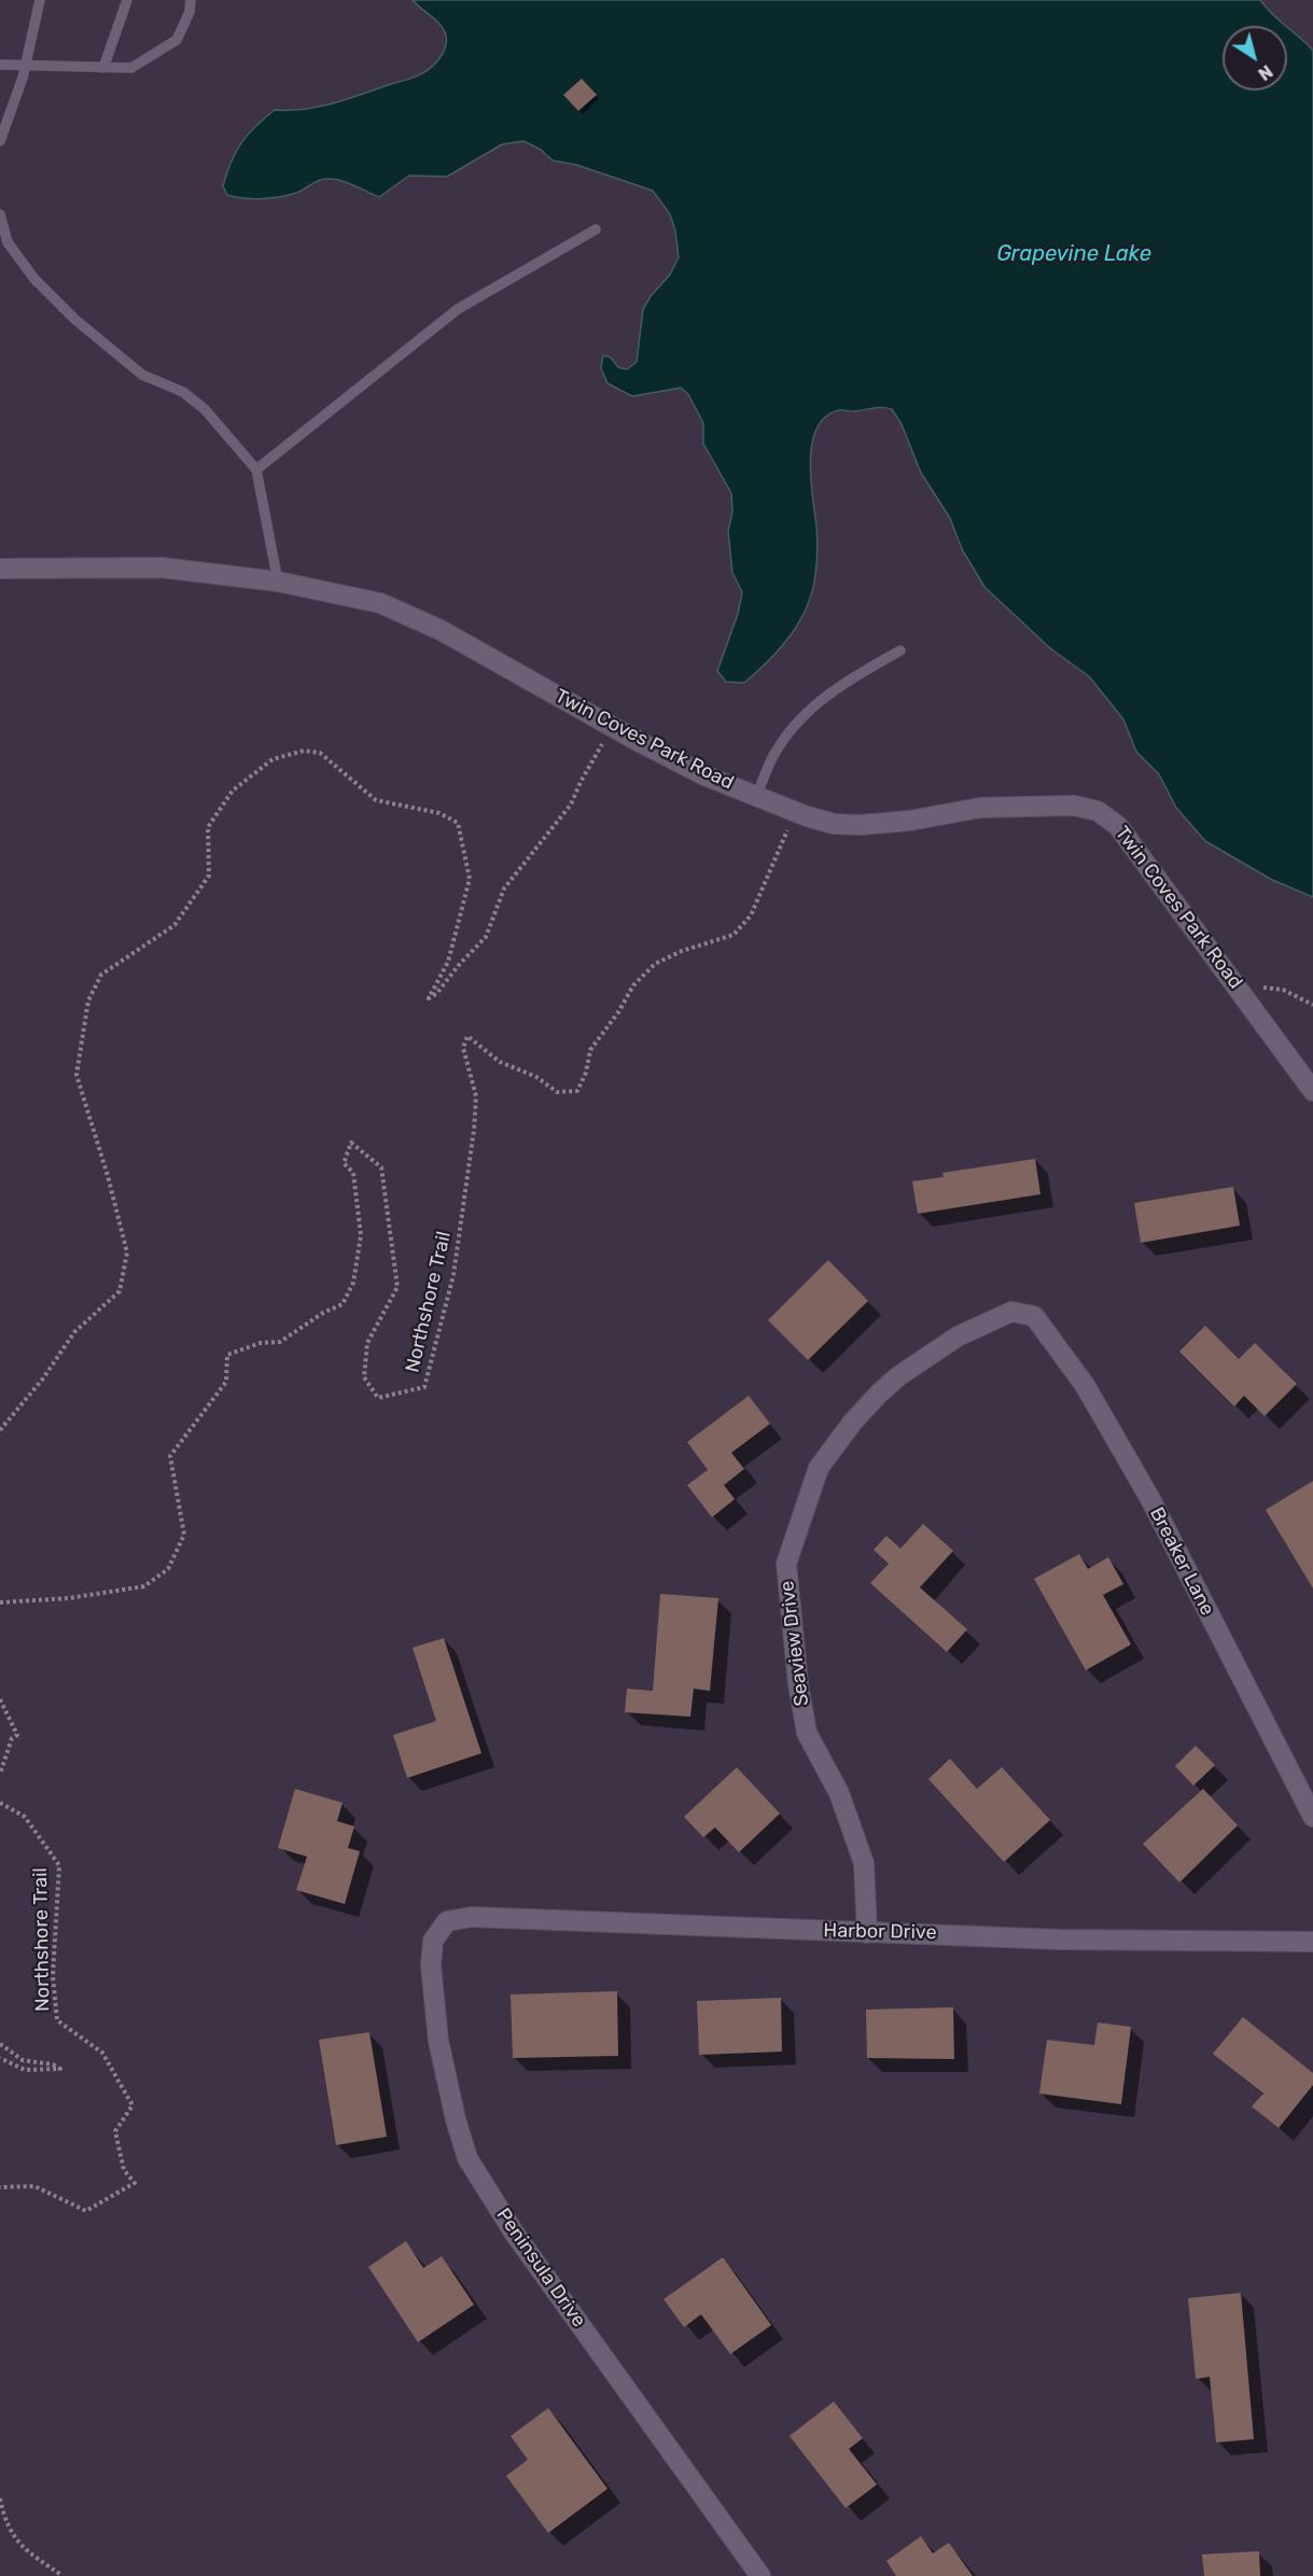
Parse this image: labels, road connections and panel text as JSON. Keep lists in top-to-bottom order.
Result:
{
  "streets": {
    "street": [
      "Twin Coves Park Road",
      "Breaker Lane",
      "Seaview Drive",
      "Harbor Drive",
      "Peninsula Drive"
    ],
    "path": ["Northshore Trail"]
  },
  "crossings": [
    ["Twin Coves Park Road", "Northshore Trail"],
    ["Breaker Lane", "Seaview Drive"],
    ["Seaview Drive", "Harbor Drive"],
    ["Harbor Drive", "Peninsula Drive"]
  ],
  "water": ["Grapevine Lake"],
  "north": "bottom right"
}
